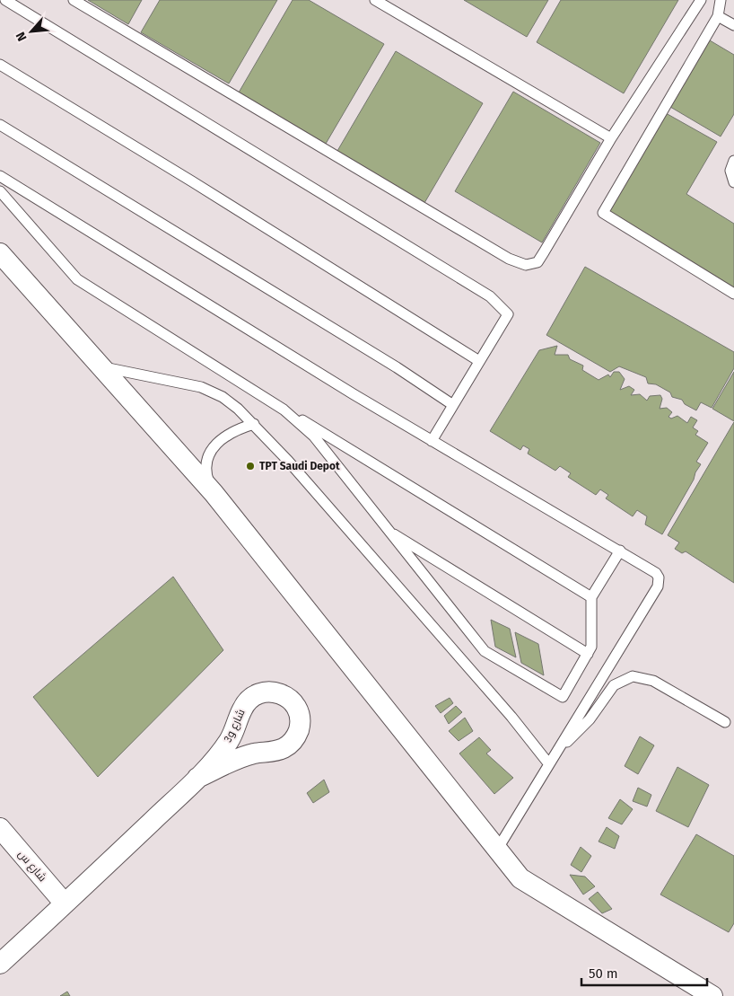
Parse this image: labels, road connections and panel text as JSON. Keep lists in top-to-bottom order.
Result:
{
  "streets": {
    "street": ["شارع و3", "شارع س"]
  },
  "crossings": [
    ["شارع و3", "شارع س"]
  ],
  "places": ["TPT Saudi Depot"],
  "scale_bar": "50 m",
  "north": "bottom left"
}
